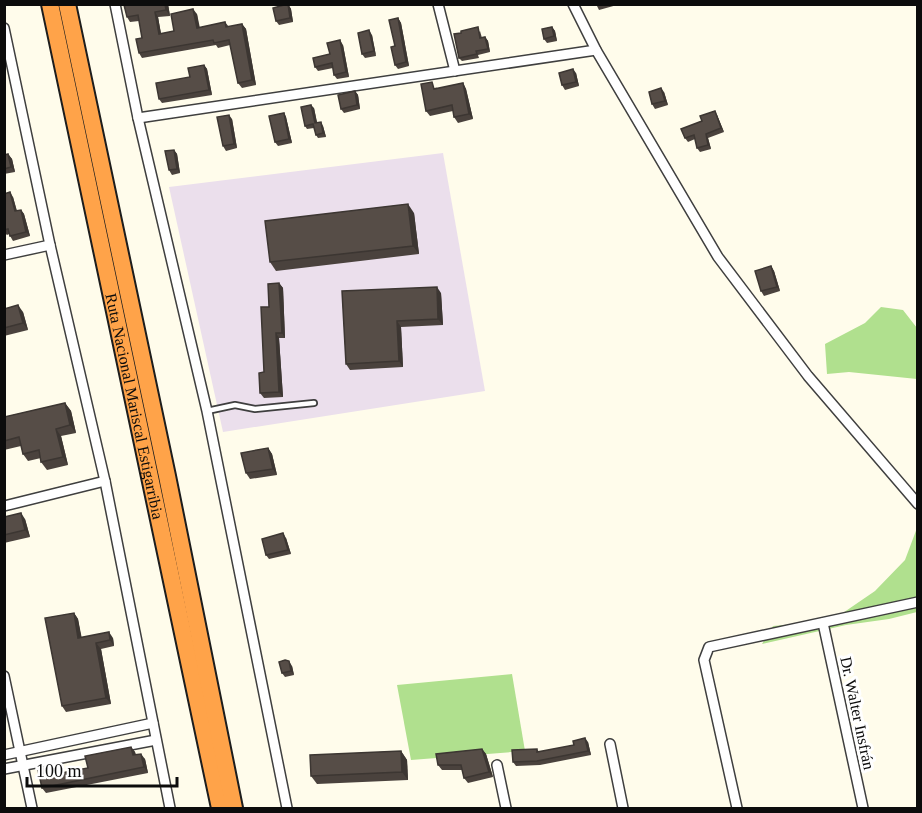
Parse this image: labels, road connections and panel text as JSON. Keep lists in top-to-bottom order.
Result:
{
  "streets": {
    "highway": ["Ruta Nacional Mariscal Estigarribia"],
    "street": ["Dr. Walter Insfrán"]
  },
  "scale_bar": "100 m"
}
